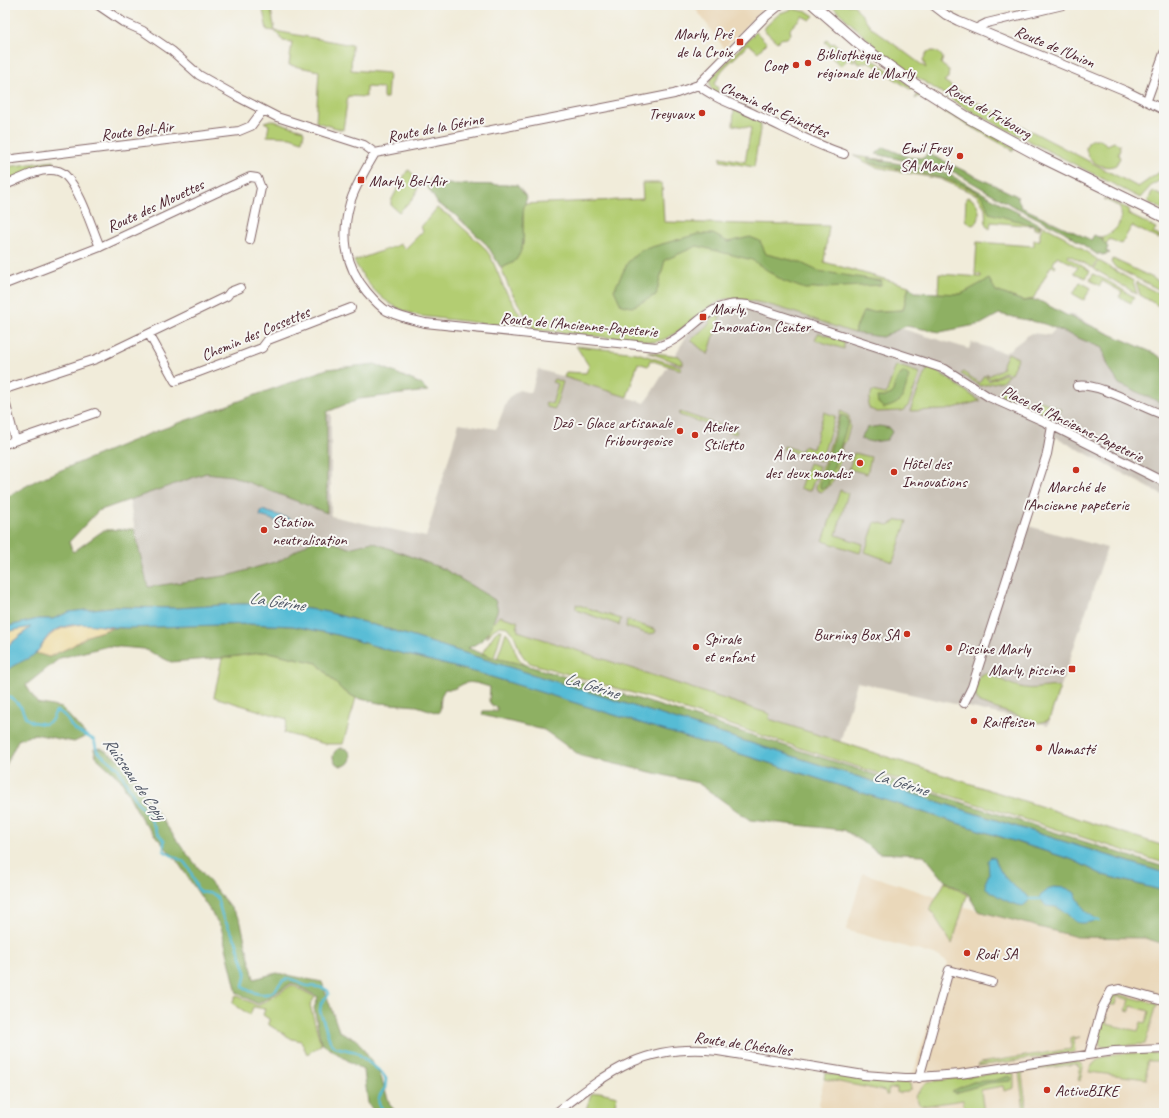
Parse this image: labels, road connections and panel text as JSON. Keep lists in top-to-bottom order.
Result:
{
  "streets": {
    "main road": ["Route de Fribourg"],
    "street": [
      "Route de l'Union",
      "Chemin des Epinettes",
      "Route de la Gérine",
      "Route Bel-Air",
      "Route des Mouettes",
      "Route de l'Ancienne-Papeterie",
      "Chemin des Cossettes",
      "Place de l'Ancienne-Papeterie",
      "Route de Chésalles"
    ]
  },
  "crossings": [
    ["Chemin des Epinettes", "Route de la Gérine"],
    ["Route de la Gérine", "Route Bel-Air"],
    ["Route de la Gérine", "Route de l'Ancienne-Papeterie"],
    ["Route de l'Ancienne-Papeterie", "Place de l'Ancienne-Papeterie"]
  ],
  "water": ["La Gérine", "Ruisseau de Copy"],
  "places": {
    "transit": [
      "Marly, Pré de la Croix",
      "Marly, Bel-Air",
      "Marly, Innovation Center",
      "Marly, piscine"
    ],
    "other": [
      "Bibliothèque régionale de Marly",
      "Coop",
      "Treyvaux",
      "Emil Frey SA Marly",
      "Dzô - Glace artisanale fribourgeoise",
      "Atelier Stiletto",
      "À la rencontre des deux mondes",
      "Marché de l'Ancienne papeterie",
      "Hôtel des Innovations",
      "Station neutralisation",
      "Burning Box SA",
      "Spirale et enfant",
      "Piscine Marly",
      "Raiffeisen",
      "Namasté",
      "Rodi SA",
      "ActiveBIKE"
    ]
  }
}
